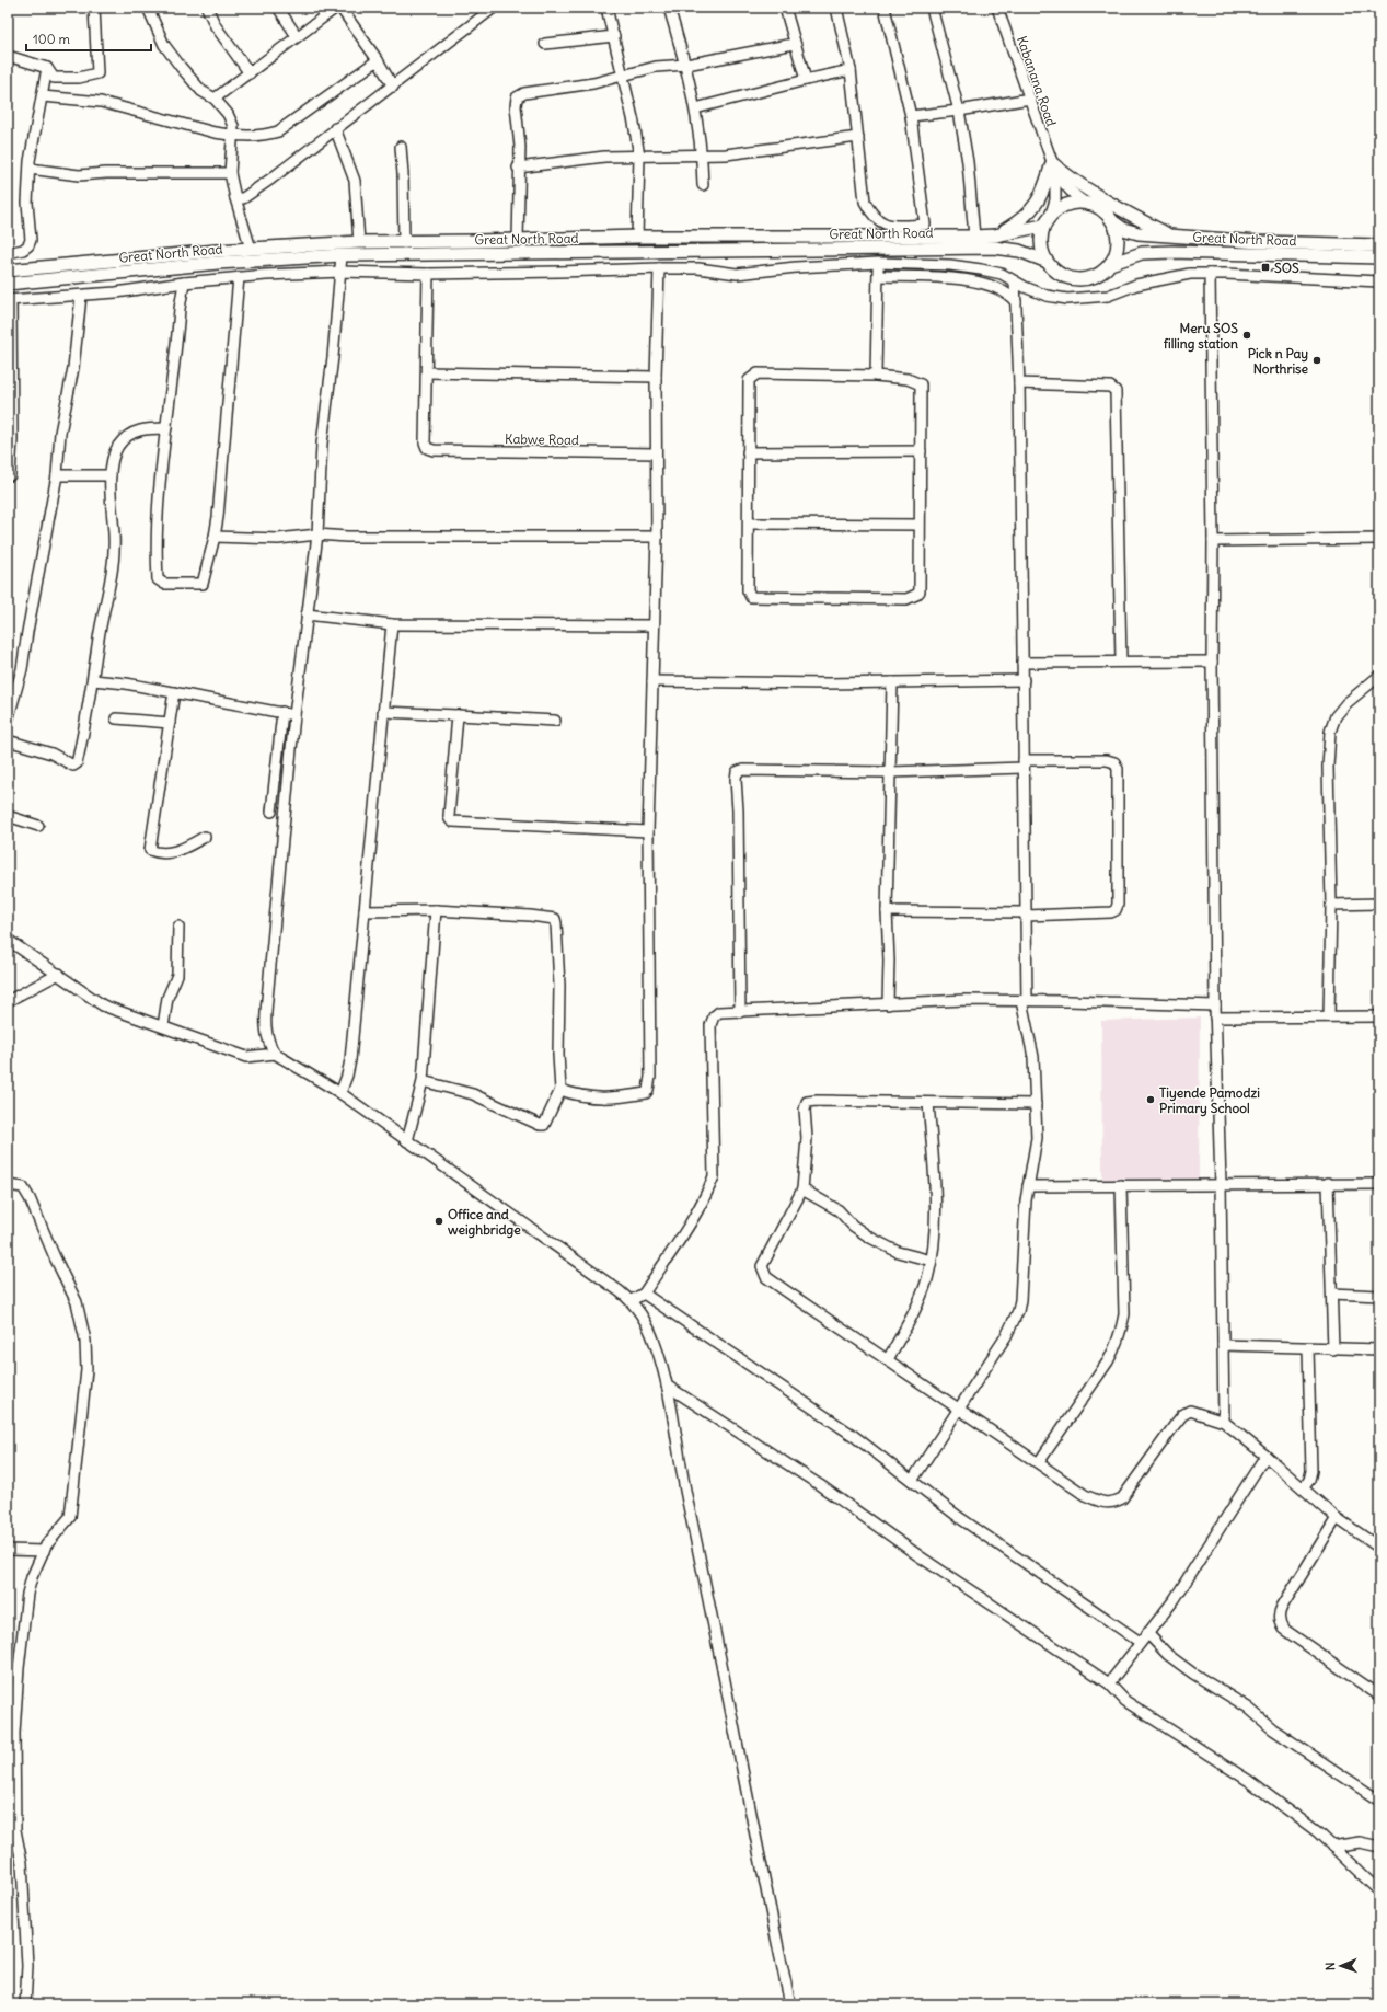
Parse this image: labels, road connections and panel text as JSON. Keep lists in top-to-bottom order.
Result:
{
  "streets": {
    "main road": ["Great North Road"],
    "street": ["Kabanana Road", "Kabwe Road"]
  },
  "places": {
    "transit": ["SOS"],
    "other": [
      "Meru SOS filling station",
      "Pick n Pay Northrise",
      "Tiyende Pamodzi Primary School",
      "Office and weighbridge"
    ]
  },
  "scale_bar": "100 m",
  "north": "left"
}
